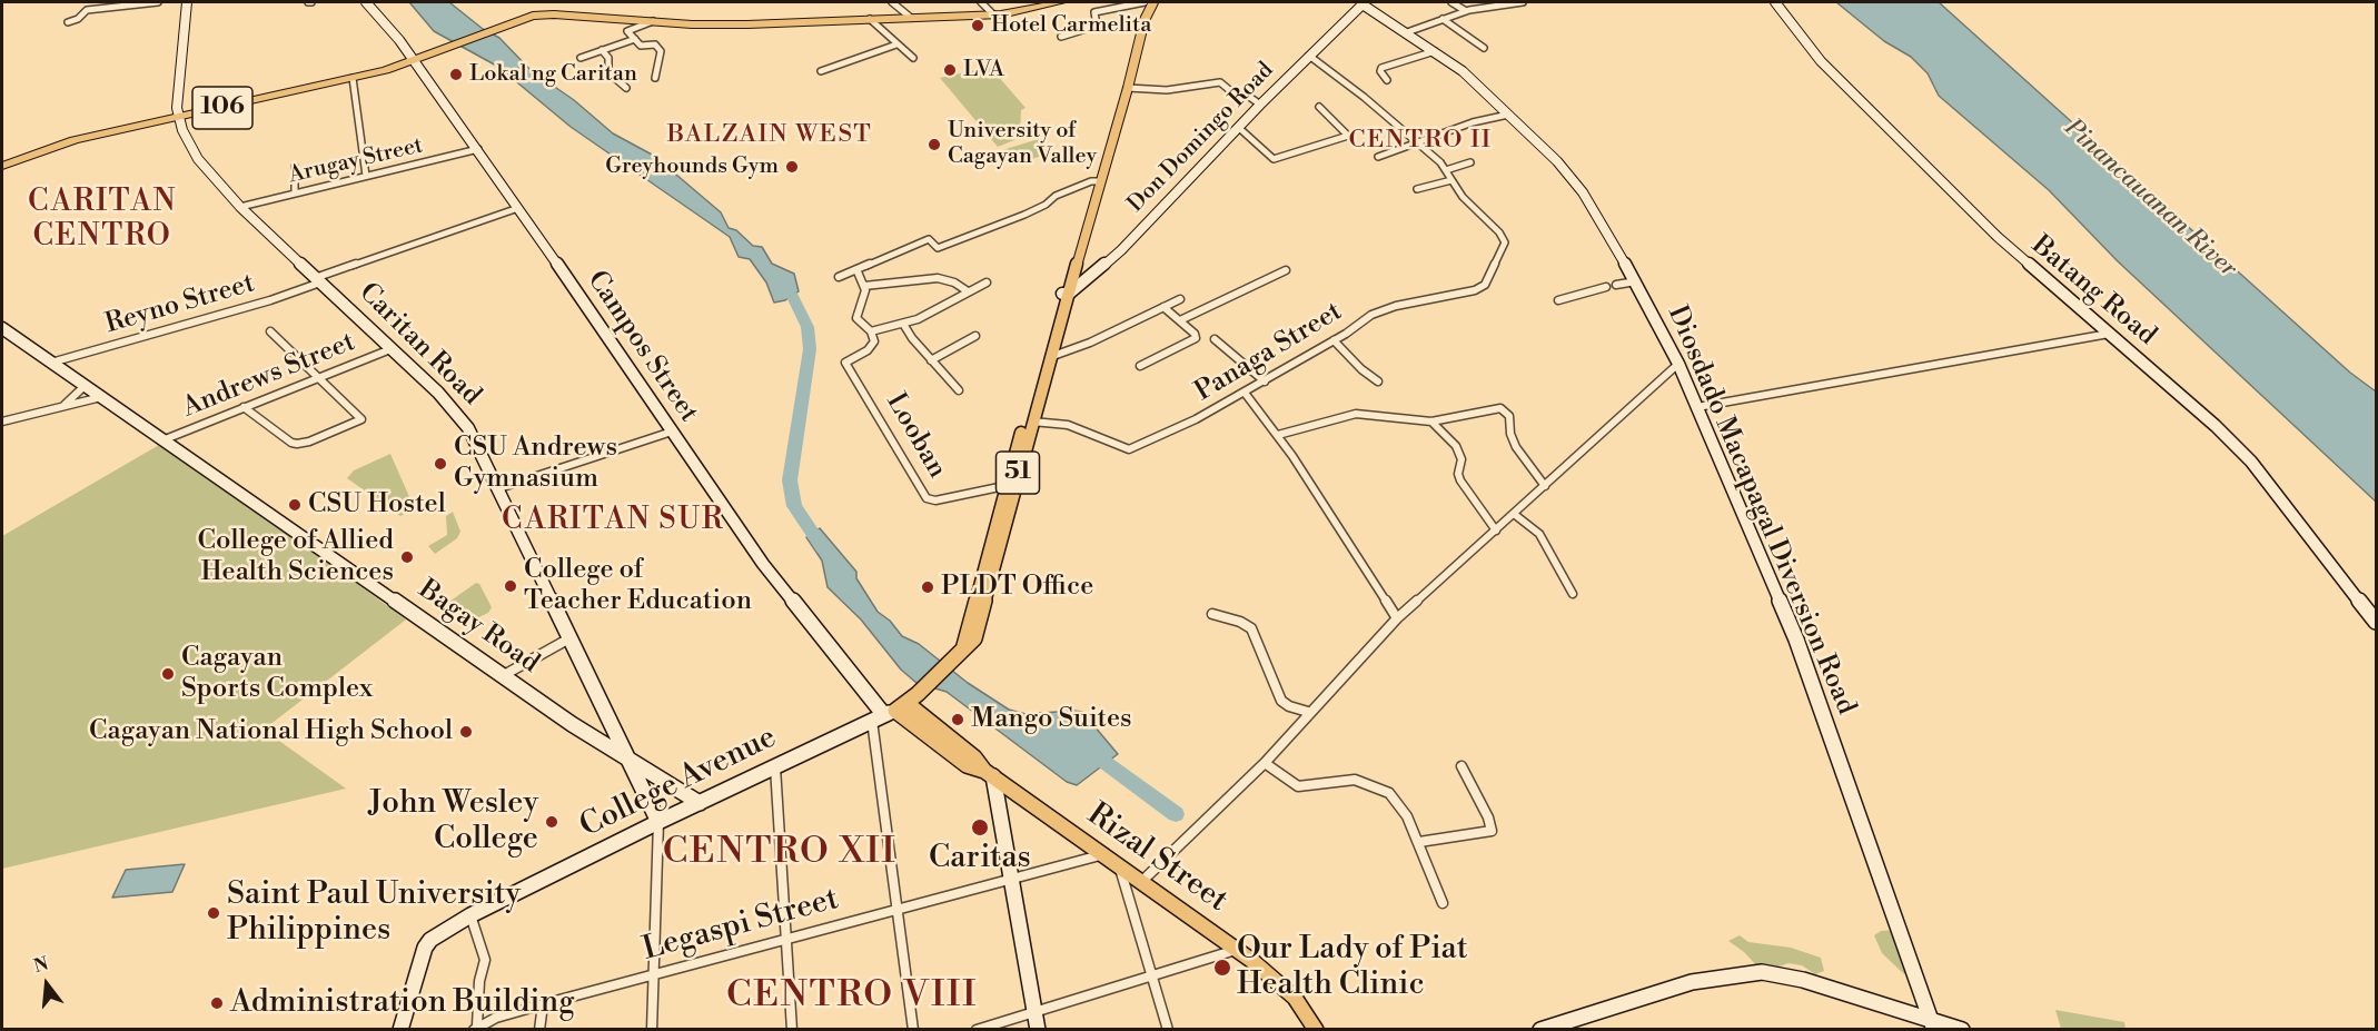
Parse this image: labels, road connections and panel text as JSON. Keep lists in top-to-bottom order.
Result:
{
  "streets": {
    "highway": ["106"],
    "main road": [
      "Don Domingo Road",
      "Batang Road",
      "Caritan Road",
      "Campos Street",
      "51",
      "Diosdado Macapagal Diversion Road",
      "Bagay Road",
      "College Avenue",
      "Rizal Street"
    ],
    "street": [
      "Arugay Street",
      "Reyno Street",
      "Panaga Street",
      "Andrews Street",
      "Looban",
      "Legaspi Street"
    ]
  },
  "crossings": [
    ["106", "Caritan Road"],
    ["106", "Campos Street"],
    ["Don Domingo Road", "51"],
    ["Don Domingo Road", "Diosdado Macapagal Diversion Road"],
    ["Arugay Street", "Caritan Road"],
    ["Arugay Street", "Campos Street"],
    ["Reyno Street", "Caritan Road"],
    ["Reyno Street", "Campos Street"],
    ["Reyno Street", "Bagay Road"],
    ["Caritan Road", "Andrews Street"],
    ["Caritan Road", "Bagay Road"],
    ["Caritan Road", "College Avenue"],
    ["Campos Street", "51"],
    ["Campos Street", "College Avenue"],
    ["Campos Street", "Rizal Street"],
    ["Panaga Street", "51"],
    ["Andrews Street", "Bagay Road"],
    ["Looban", "51"],
    ["51", "College Avenue"],
    ["51", "Rizal Street"],
    ["Bagay Road", "College Avenue"],
    ["College Avenue", "Rizal Street"],
    ["Rizal Street", "Legaspi Street"]
  ],
  "districts": [
    "BALZAIN WEST",
    "CENTRO II",
    "CARITAN CENTRO",
    "CARITAN SUR",
    "CENTRO XII",
    "CENTRO VIII"
  ],
  "water": ["Pinancauanan River"],
  "places": [
    "Hotel Carmelita",
    "LVA",
    "Lokal ng Caritan",
    "University of Cagayan Valley",
    "Greyhounds Gym",
    "CSU Andrews Gymnasium",
    "CSU Hostel",
    "College of Allied Health Sciences",
    "College of Teacher Education",
    "PLDT Office",
    "Cagayan Sports Complex",
    "Mango Suites",
    "Cagayan National High School",
    "John Wesley College",
    "Caritas",
    "Saint Paul University Philippines",
    "Our Lady of Piat Health Clinic",
    "Administration Building"
  ],
  "north": "top"
}
